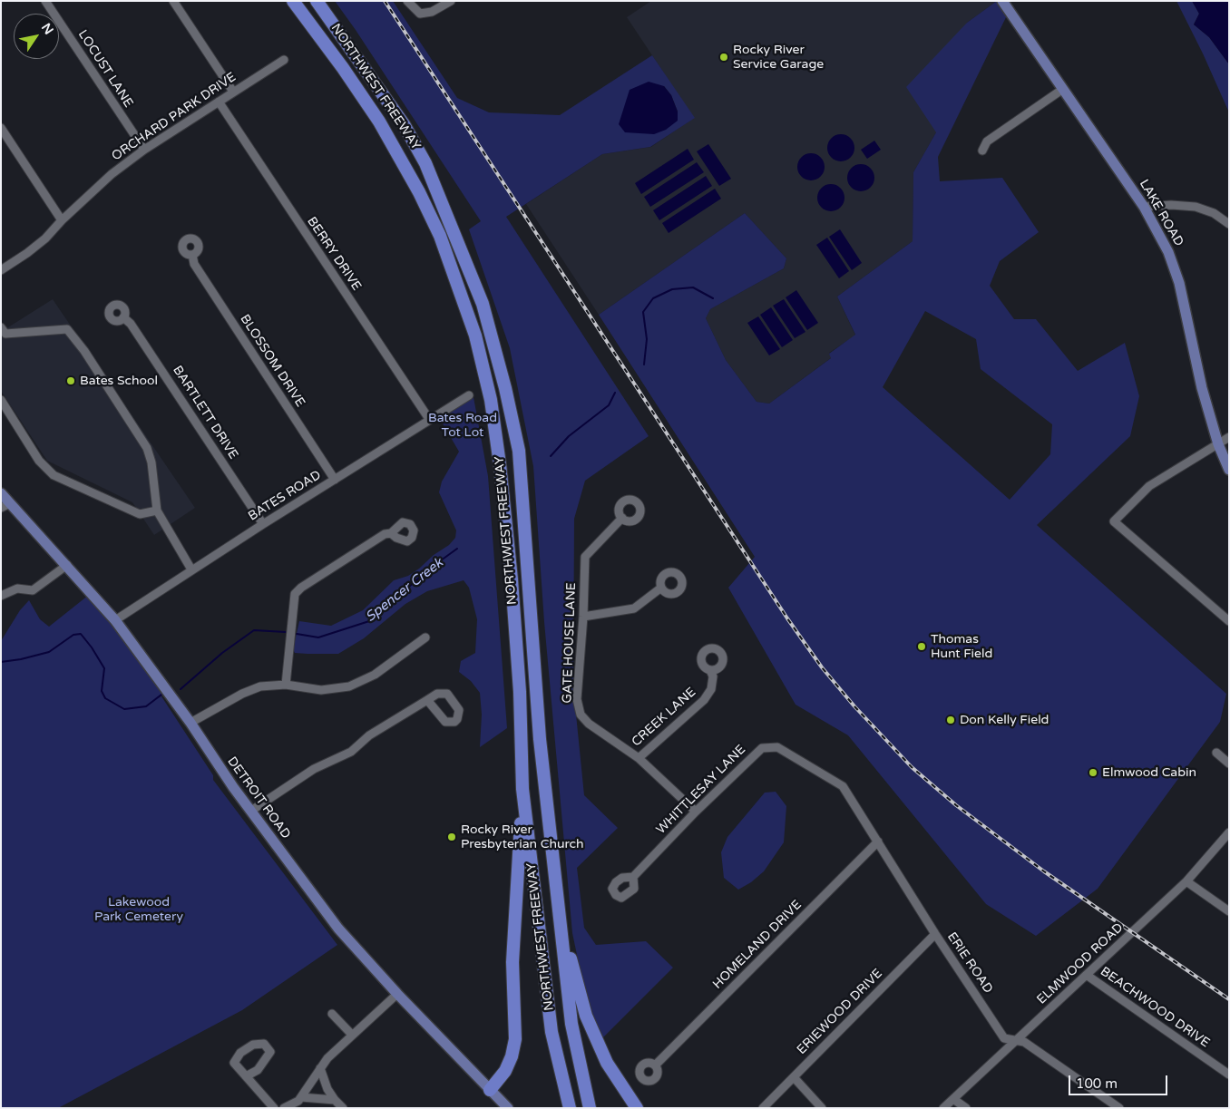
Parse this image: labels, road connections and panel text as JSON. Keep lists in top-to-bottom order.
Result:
{
  "streets": {
    "highway": ["NORTHWEST FREEWAY"],
    "main road": ["LAKE ROAD", "DETROIT ROAD"],
    "street": [
      "LOCUST LANE",
      "ORCHARD PARK DRIVE",
      "BERRY DRIVE",
      "BLOSSOM DRIVE",
      "BARTLETT DRIVE",
      "BATES ROAD",
      "GATE HOUSE LANE",
      "CREEK LANE",
      "WHITTLESAY LANE",
      "HOMELAND DRIVE",
      "ERIE ROAD",
      "ELMWOOD ROAD",
      "BEACHWOOD DRIVE",
      "ERIEWOOD DRIVE"
    ]
  },
  "crossings": [
    ["LOCUST LANE", "ORCHARD PARK DRIVE"],
    ["ORCHARD PARK DRIVE", "BERRY DRIVE"],
    ["BERRY DRIVE", "BATES ROAD"],
    ["BLOSSOM DRIVE", "BATES ROAD"],
    ["BARTLETT DRIVE", "BATES ROAD"],
    ["BATES ROAD", "DETROIT ROAD"],
    ["GATE HOUSE LANE", "CREEK LANE"],
    ["GATE HOUSE LANE", "WHITTLESAY LANE"],
    ["WHITTLESAY LANE", "ERIE ROAD"],
    ["HOMELAND DRIVE", "ERIE ROAD"],
    ["ERIE ROAD", "ELMWOOD ROAD"],
    ["ERIE ROAD", "ERIEWOOD DRIVE"],
    ["ELMWOOD ROAD", "BEACHWOOD DRIVE"]
  ],
  "water": ["Spencer Creek"],
  "parks": ["Bates Road Tot Lot", "Lakewood Park Cemetery"],
  "places": [
    "Rocky River Service Garage",
    "Bates School",
    "Thomas Hunt Field",
    "Don Kelly Field",
    "Elmwood Cabin",
    "Rocky River Presbyterian Church"
  ],
  "scale_bar": "100 m",
  "north": "top right"
}
